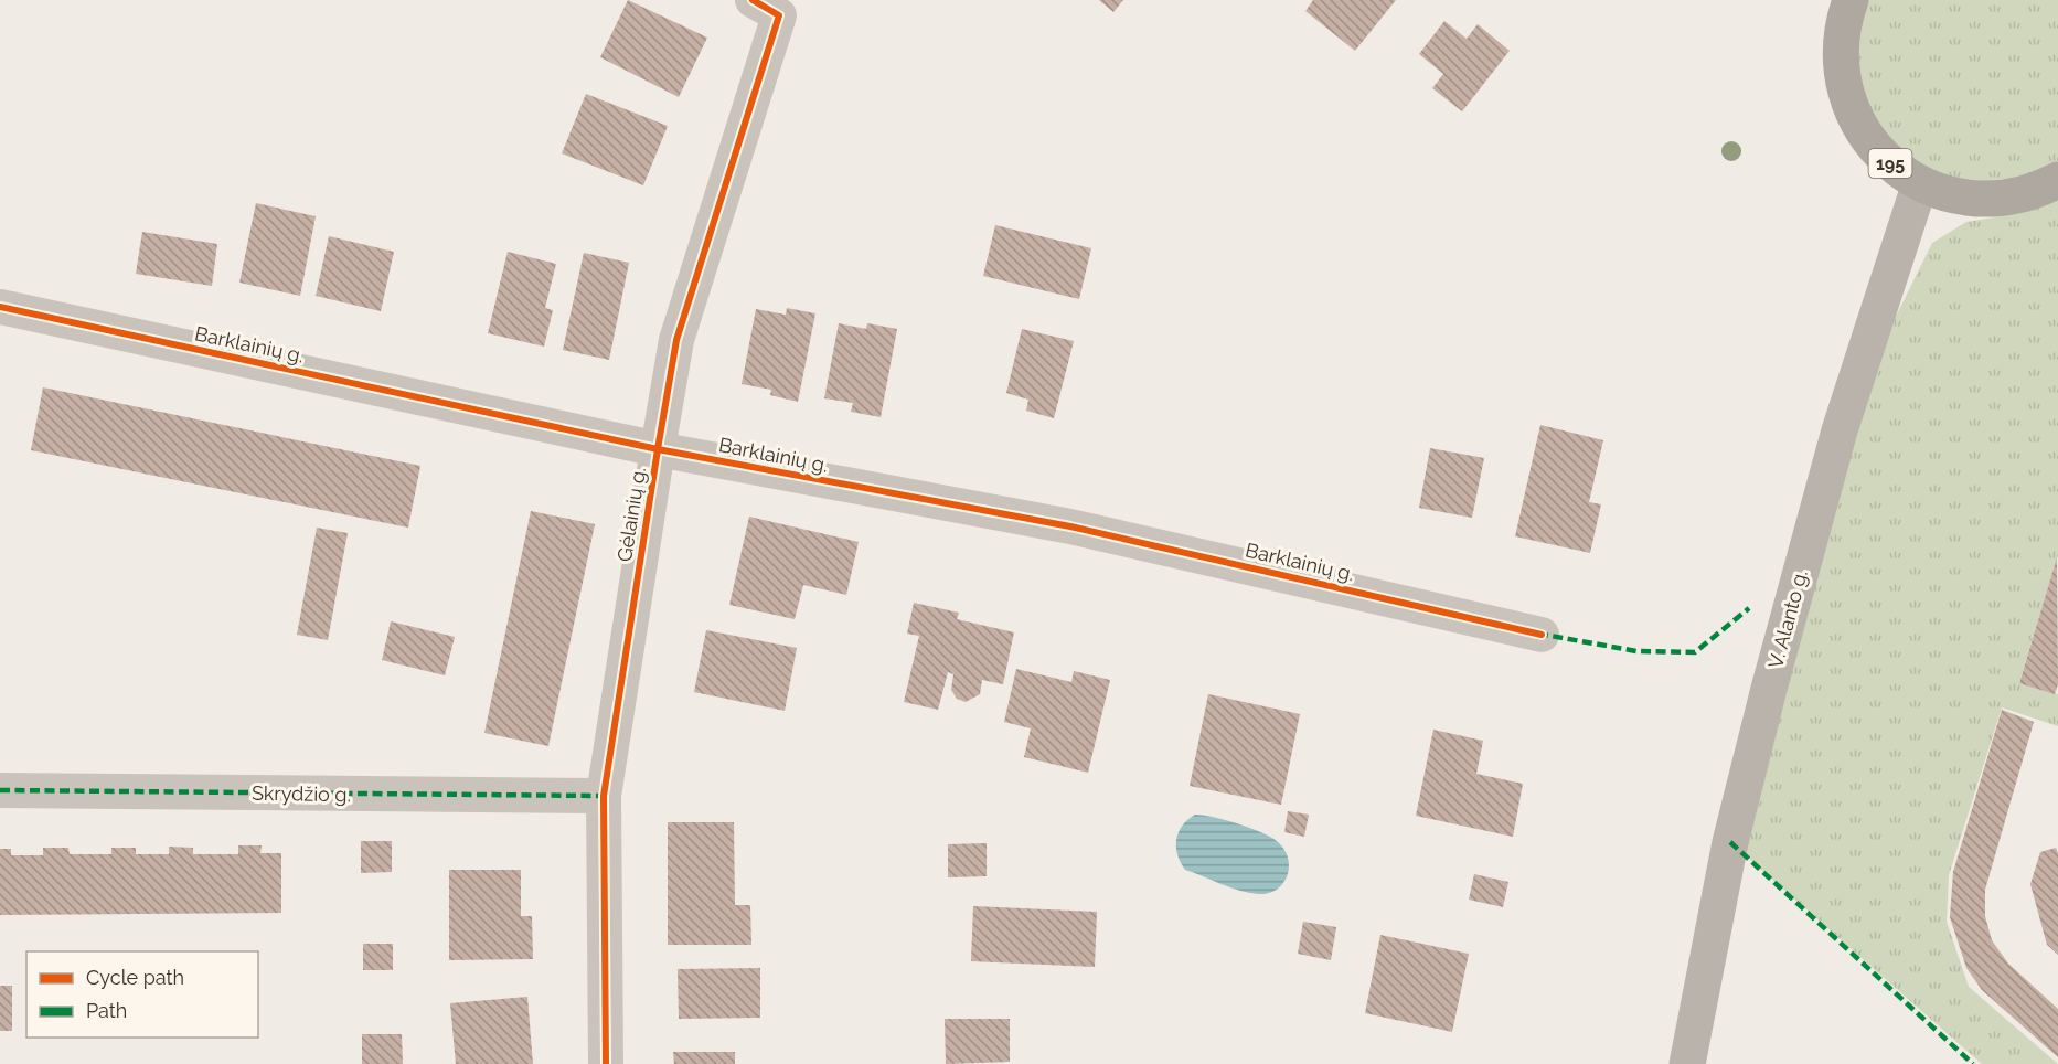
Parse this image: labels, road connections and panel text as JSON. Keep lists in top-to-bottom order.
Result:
{
  "streets": {
    "main road": ["195", "V. Alanto g."],
    "street": ["Barklainių g.", "Gėlainių g.", "Skrydžio g."]
  },
  "crossings": [
    ["195", "V. Alanto g."],
    ["Barklainių g.", "Gėlainių g."],
    ["Gėlainių g.", "Skrydžio g."]
  ],
  "legend": ["Cycle path", "Path"]
}
